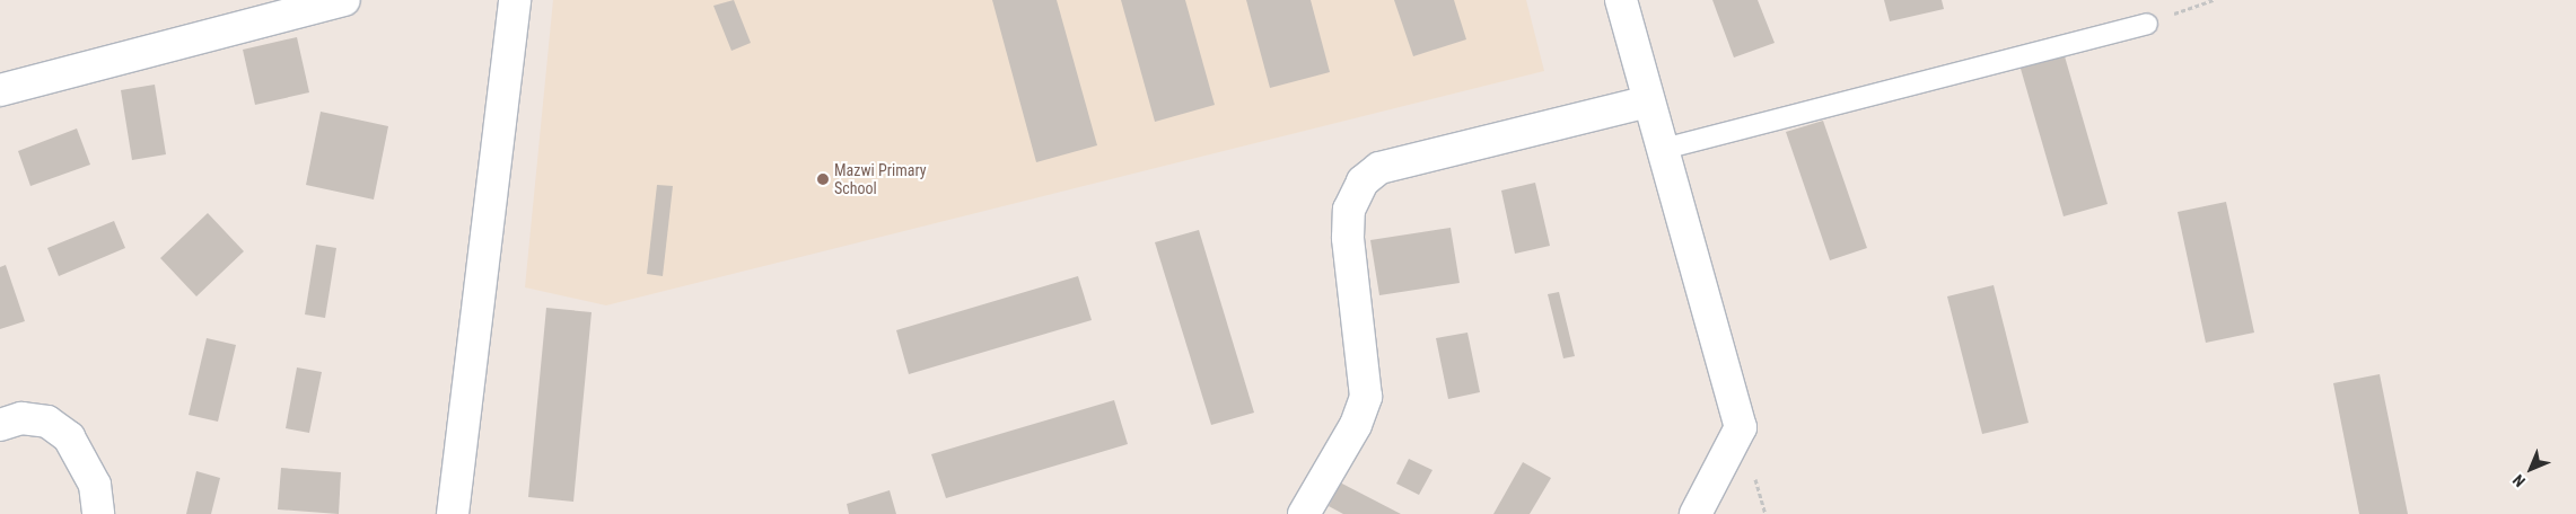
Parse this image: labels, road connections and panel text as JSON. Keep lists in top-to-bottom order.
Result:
{
  "places": ["Mazwi Primary School"],
  "north": "bottom left"
}
